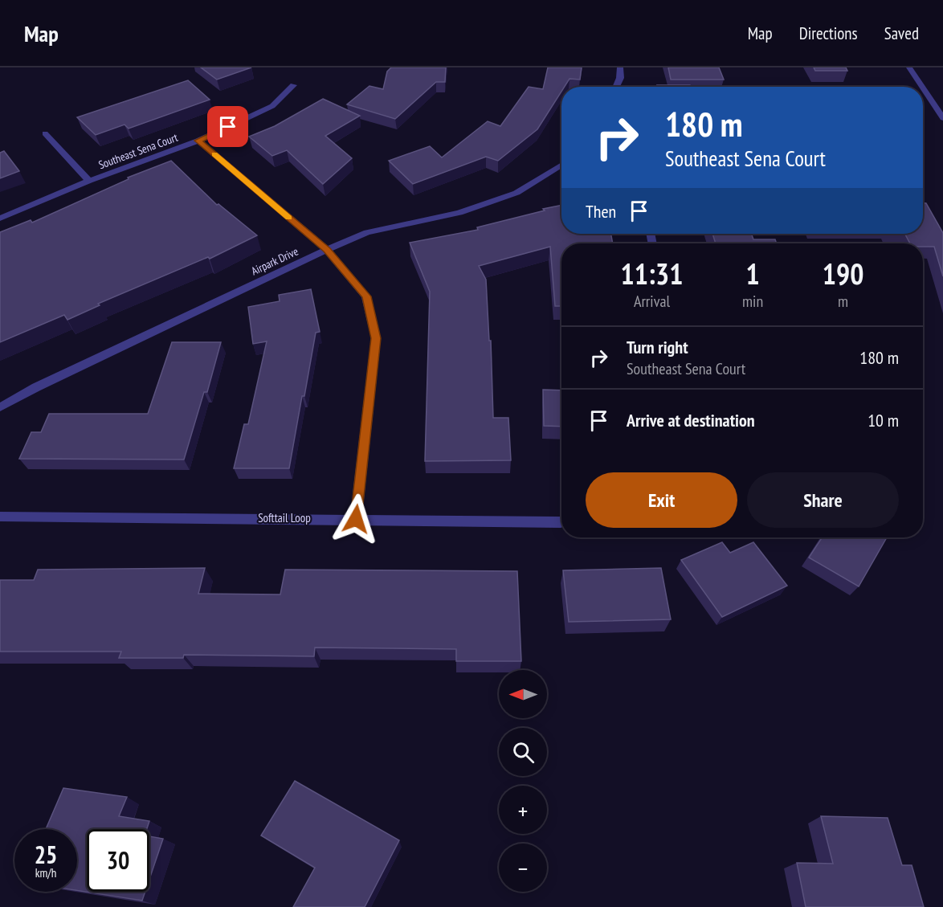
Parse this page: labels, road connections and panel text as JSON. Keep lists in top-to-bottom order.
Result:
{
  "streets": {
    "street": ["Southeast Sena Court", "Airpark Drive", "Softtail Loop"]
  },
  "north": "left",
  "page": {
    "header": "Map",
    "nav": ["Map", "Directions", "Saved"],
    "turn": ["180 m", "Southeast Sena Court"],
    "then": "Then",
    "eta": [
      "11:31",
      "Arrival",
      "1",
      "min",
      "190",
      "m"
    ],
    "list": [
      {
        "name": "Turn right",
        "note": "Southeast Sena Court",
        "value": "180 m"
      },
      {
        "name": "Arrive at destination",
        "value": "10 m"
      }
    ],
    "buttons": ["Exit", "Share"],
    "map_buttons": ["+", "−"],
    "speed": "25 km/h",
    "limit": "30"
  }
}
